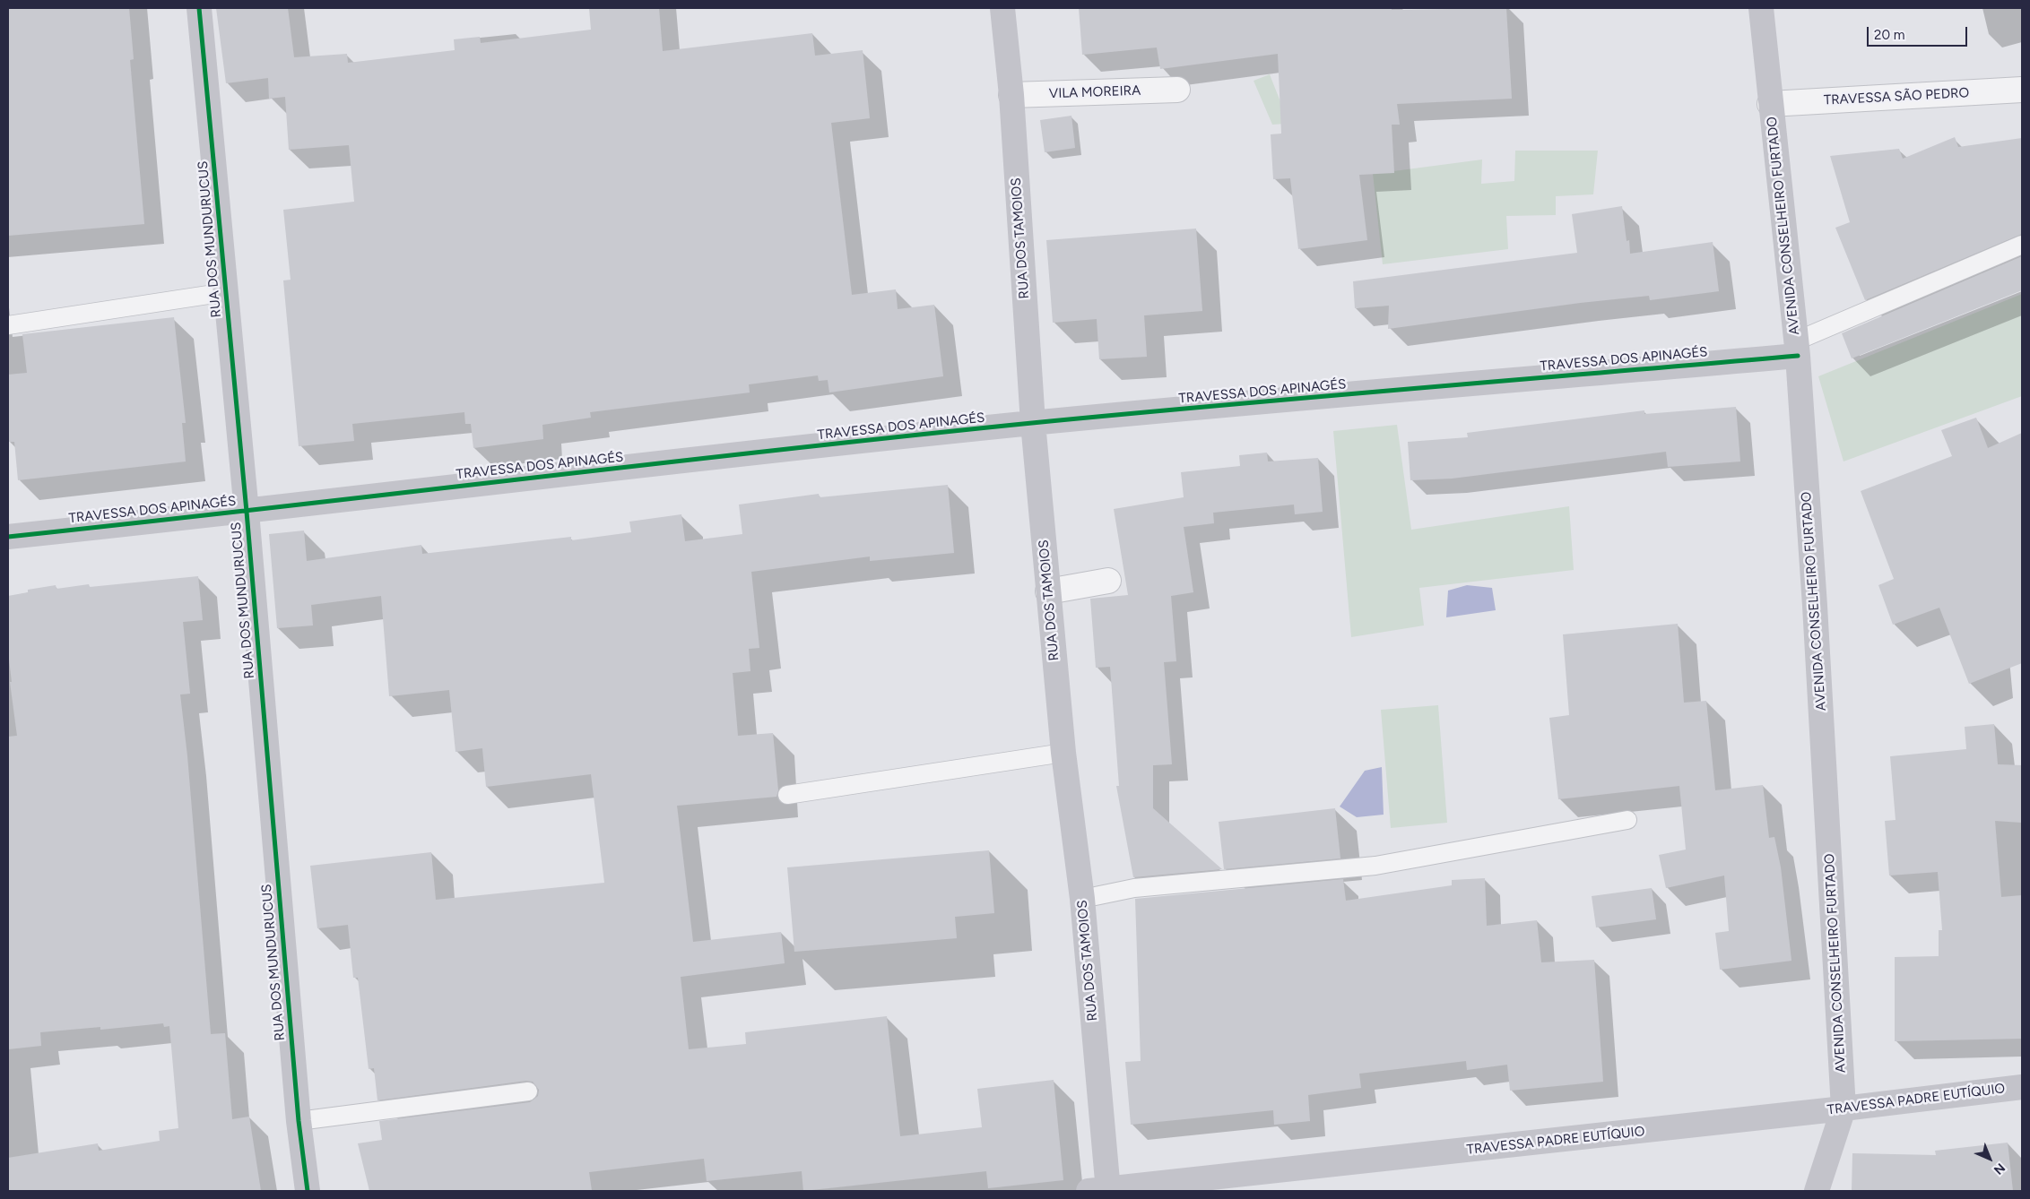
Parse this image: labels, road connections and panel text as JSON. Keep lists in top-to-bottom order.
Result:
{
  "streets": {
    "street": [
      "VILA MOREIRA",
      "TRAVESSA SÃO PEDRO",
      "AVENIDA CONSELHEIRO FURTADO",
      "RUA DOS TAMOIOS",
      "RUA DOS MUNDURUCUS",
      "TRAVESSA DOS APINAGÉS",
      "TRAVESSA PADRE EUTÍQUIO"
    ]
  },
  "crossings": [
    ["VILA MOREIRA", "RUA DOS TAMOIOS"],
    ["TRAVESSA SÃO PEDRO", "AVENIDA CONSELHEIRO FURTADO"],
    ["AVENIDA CONSELHEIRO FURTADO", "TRAVESSA DOS APINAGÉS"],
    ["AVENIDA CONSELHEIRO FURTADO", "TRAVESSA PADRE EUTÍQUIO"],
    ["RUA DOS TAMOIOS", "TRAVESSA DOS APINAGÉS"],
    ["RUA DOS TAMOIOS", "TRAVESSA PADRE EUTÍQUIO"],
    ["RUA DOS MUNDURUCUS", "TRAVESSA DOS APINAGÉS"]
  ],
  "scale_bar": "20 m",
  "north": "bottom right"
}
